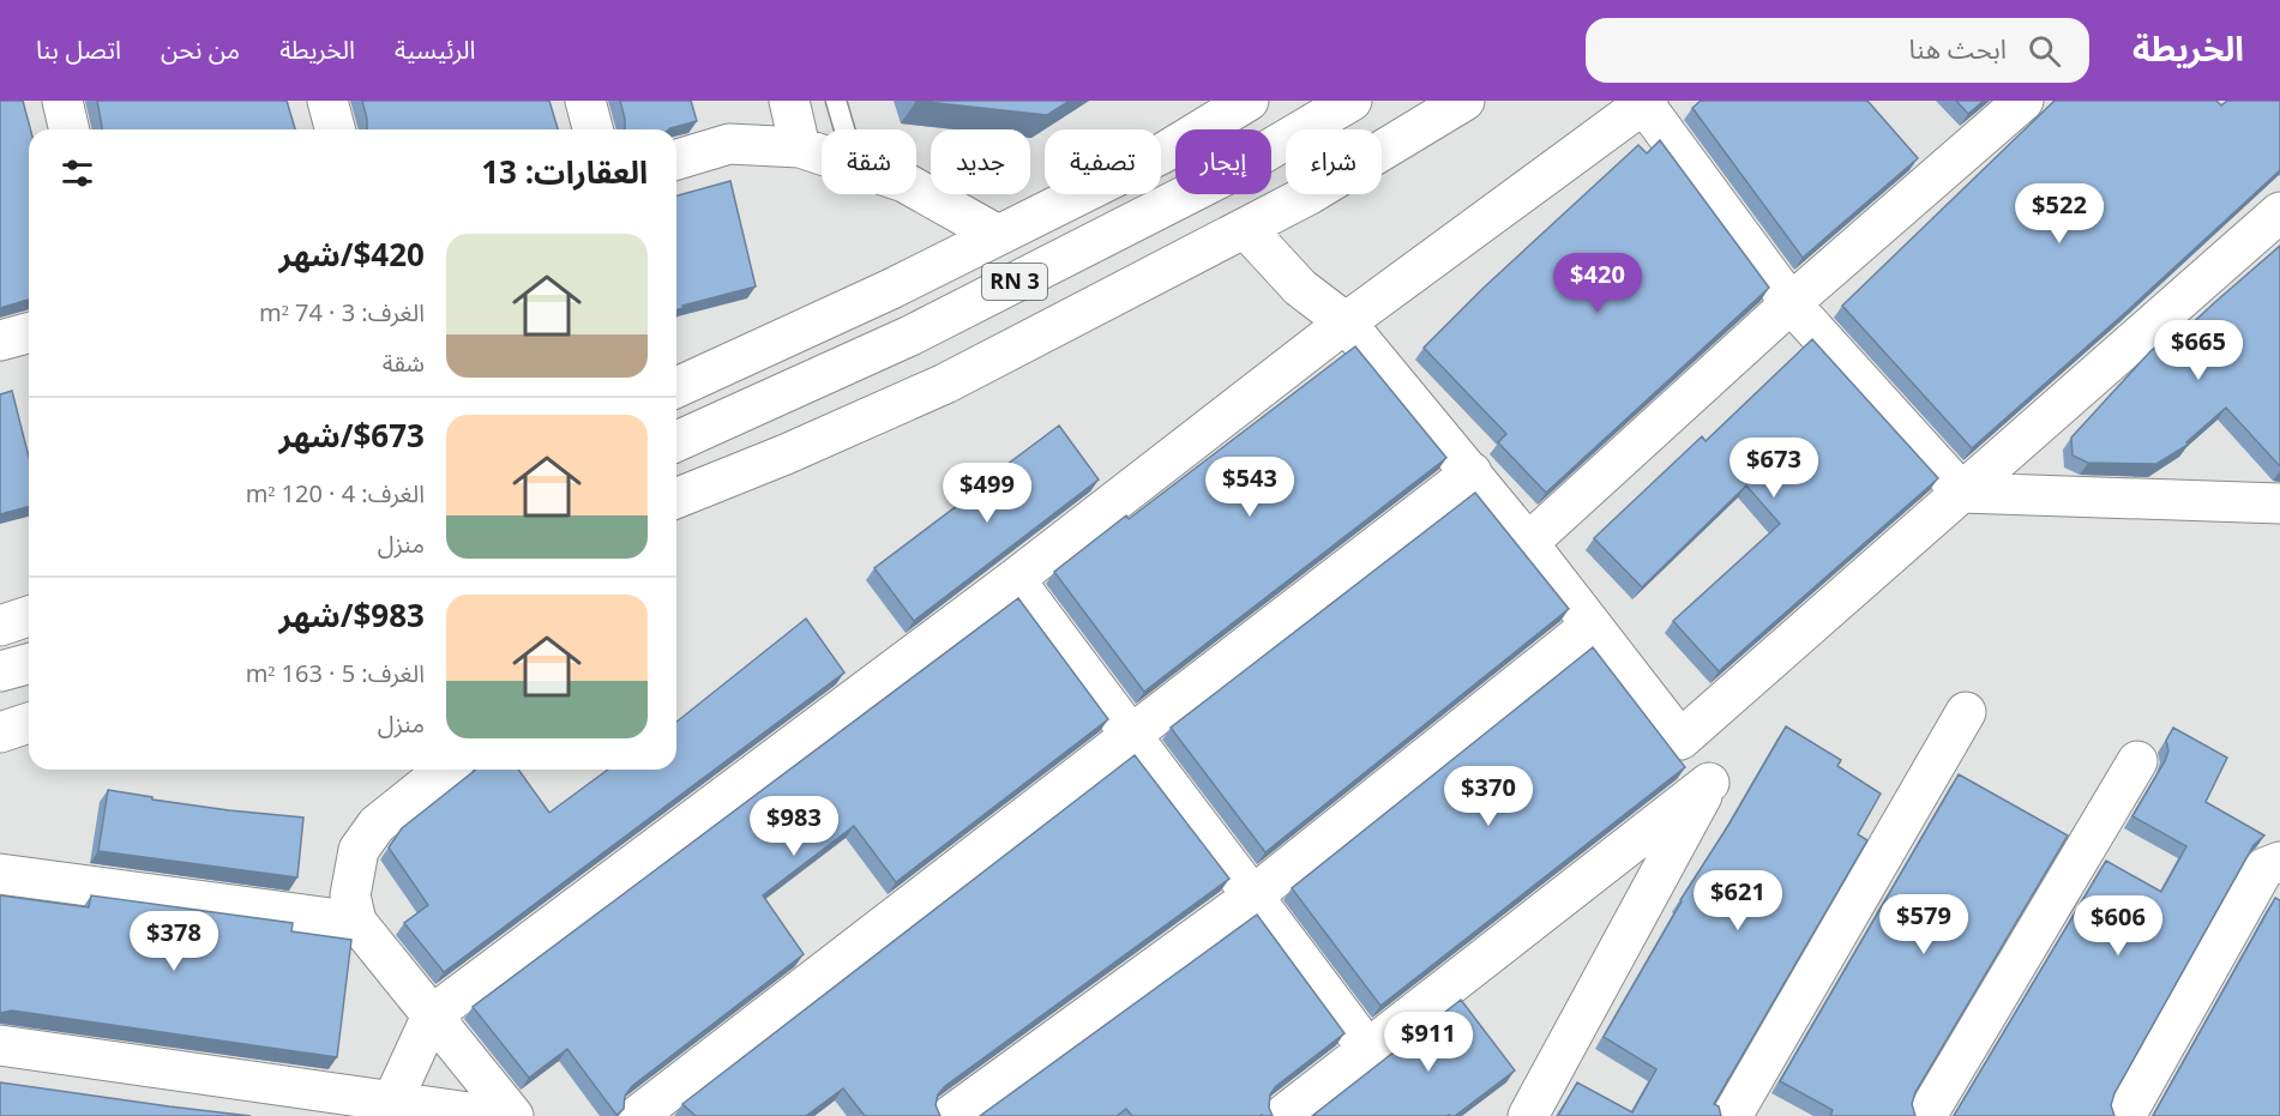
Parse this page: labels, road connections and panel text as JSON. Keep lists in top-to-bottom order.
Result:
{
  "streets": {
    "main road": ["RN 3"]
  },
  "page": {
    "header": "الخريطة",
    "search": "ابحث هنا",
    "nav": [
      "الرئيسية",
      "الخريطة",
      "من نحن",
      "اتصل بنا"
    ],
    "chip": [
      "شراء",
      "إيجار",
      "تصفية",
      "جديد",
      "شقة"
    ],
    "heading": "العقارات: 13",
    "price": [
      "$522",
      "$420",
      "$665",
      "$673",
      "$543",
      "$499",
      "$370",
      "$983",
      "$621",
      "$579",
      "$606",
      "$378",
      "$911"
    ],
    "list": [
      {
        "name": "$420/شهر",
        "note": "الغرف: 3 · 74 m² · شقة"
      },
      {
        "name": "$673/شهر",
        "note": "الغرف: 4 · 120 m² · منزل"
      },
      {
        "name": "$983/شهر",
        "note": "الغرف: 5 · 163 m² · منزل"
      }
    ]
  }
}
